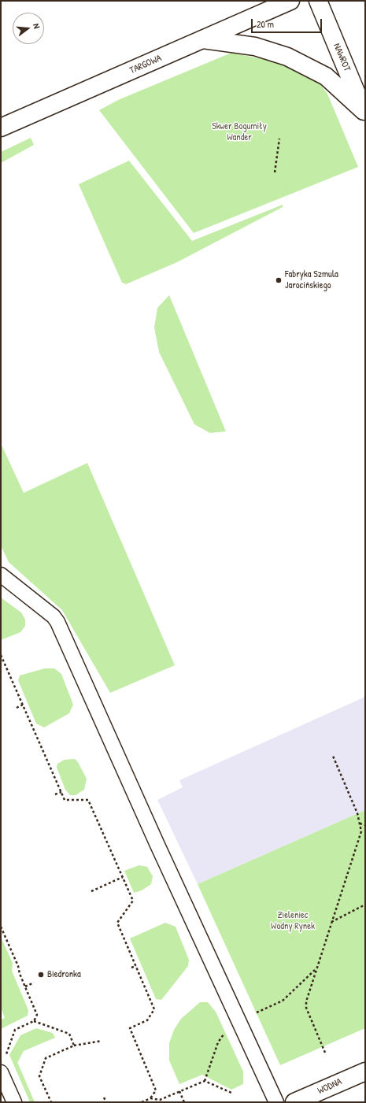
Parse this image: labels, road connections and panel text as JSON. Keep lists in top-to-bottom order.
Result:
{
  "streets": {
    "street": ["NAWROT", "TARGOWA", "WODNA"]
  },
  "parks": ["Skwer Bogumiły Wander", "Zieleniec Wodny Rynek"],
  "places": ["Fabryka Szmula Jarocińskiego", "Biedronka"],
  "scale_bar": "20 m",
  "north": "right"
}
